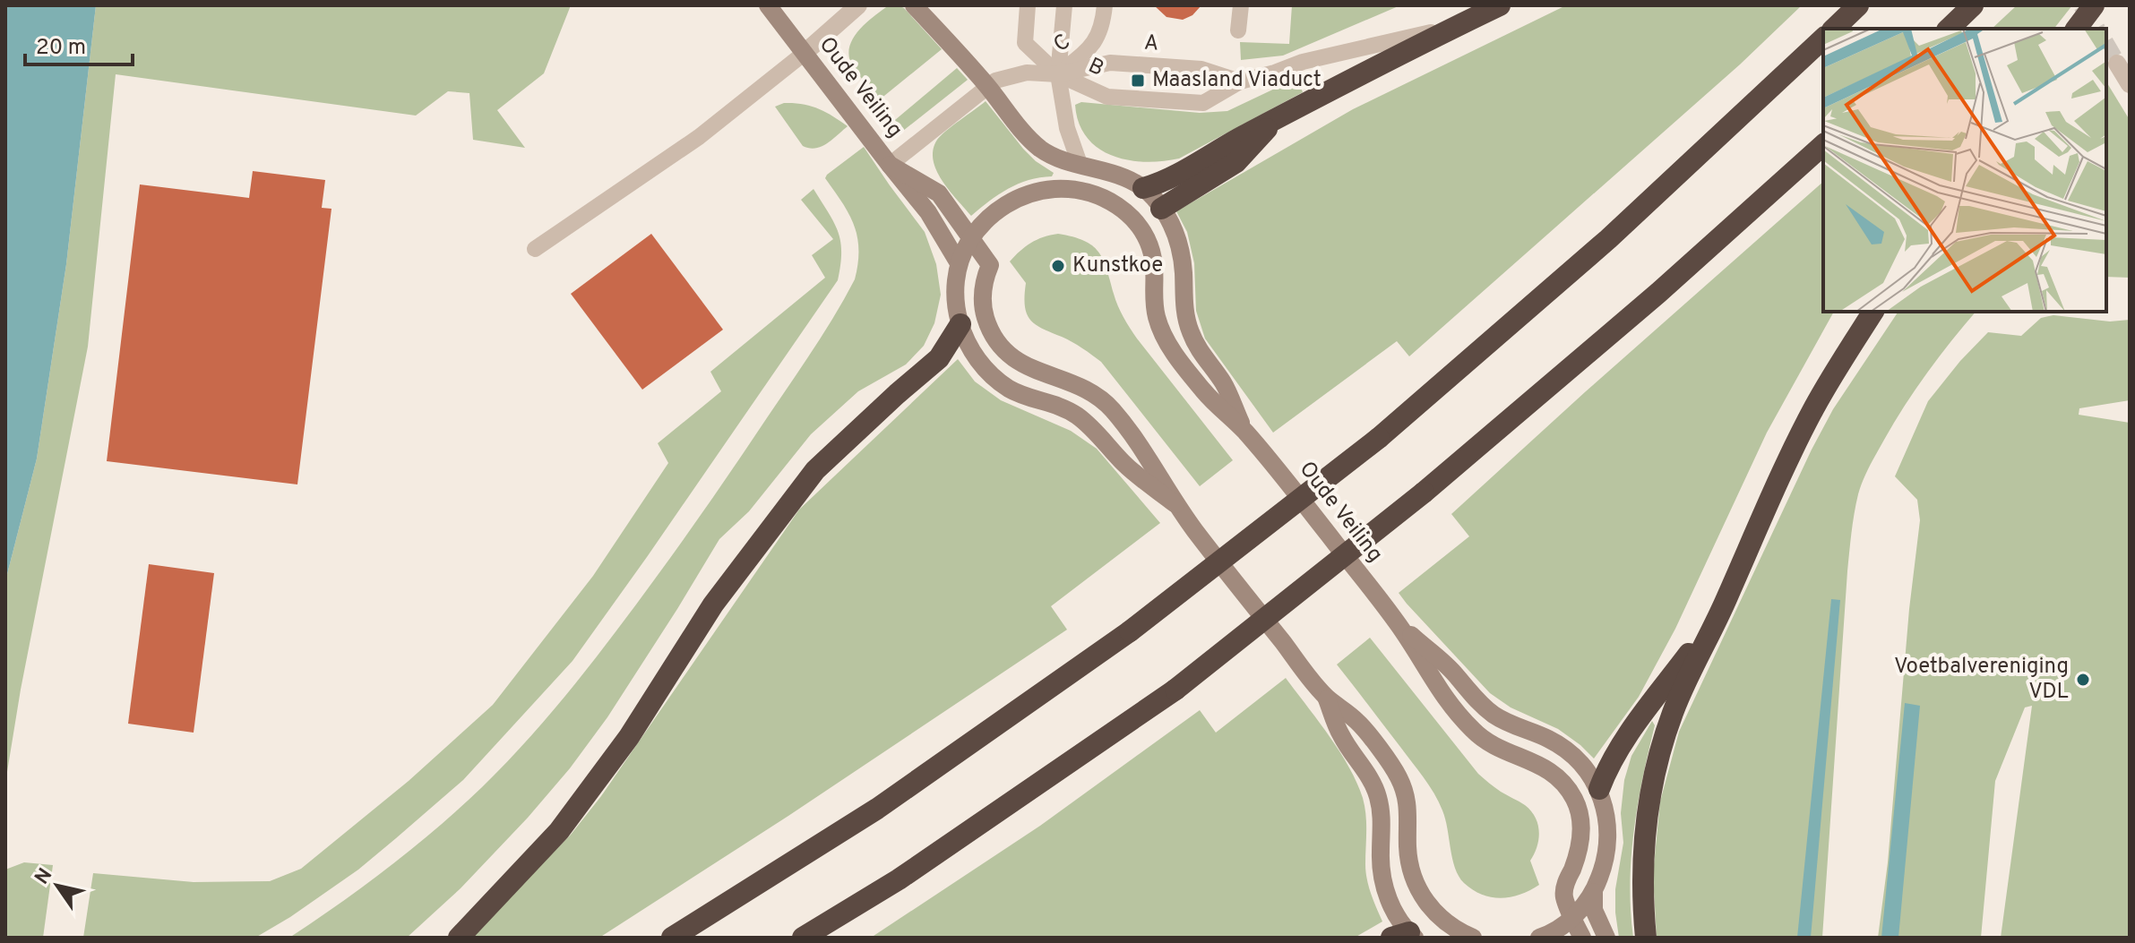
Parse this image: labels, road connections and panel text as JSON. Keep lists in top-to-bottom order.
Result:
{
  "streets": {
    "main road": ["Oude Veiling"],
    "lane": ["C", "A", "B"]
  },
  "crossings": [
    ["C", "A"],
    ["C", "B"],
    ["A", "B"]
  ],
  "places": {
    "transit": ["Maasland Viaduct"],
    "other": ["Kunstkoe", "Voetbalvereniging VDL"]
  },
  "scale_bar": "20 m",
  "north": "top left"
}
